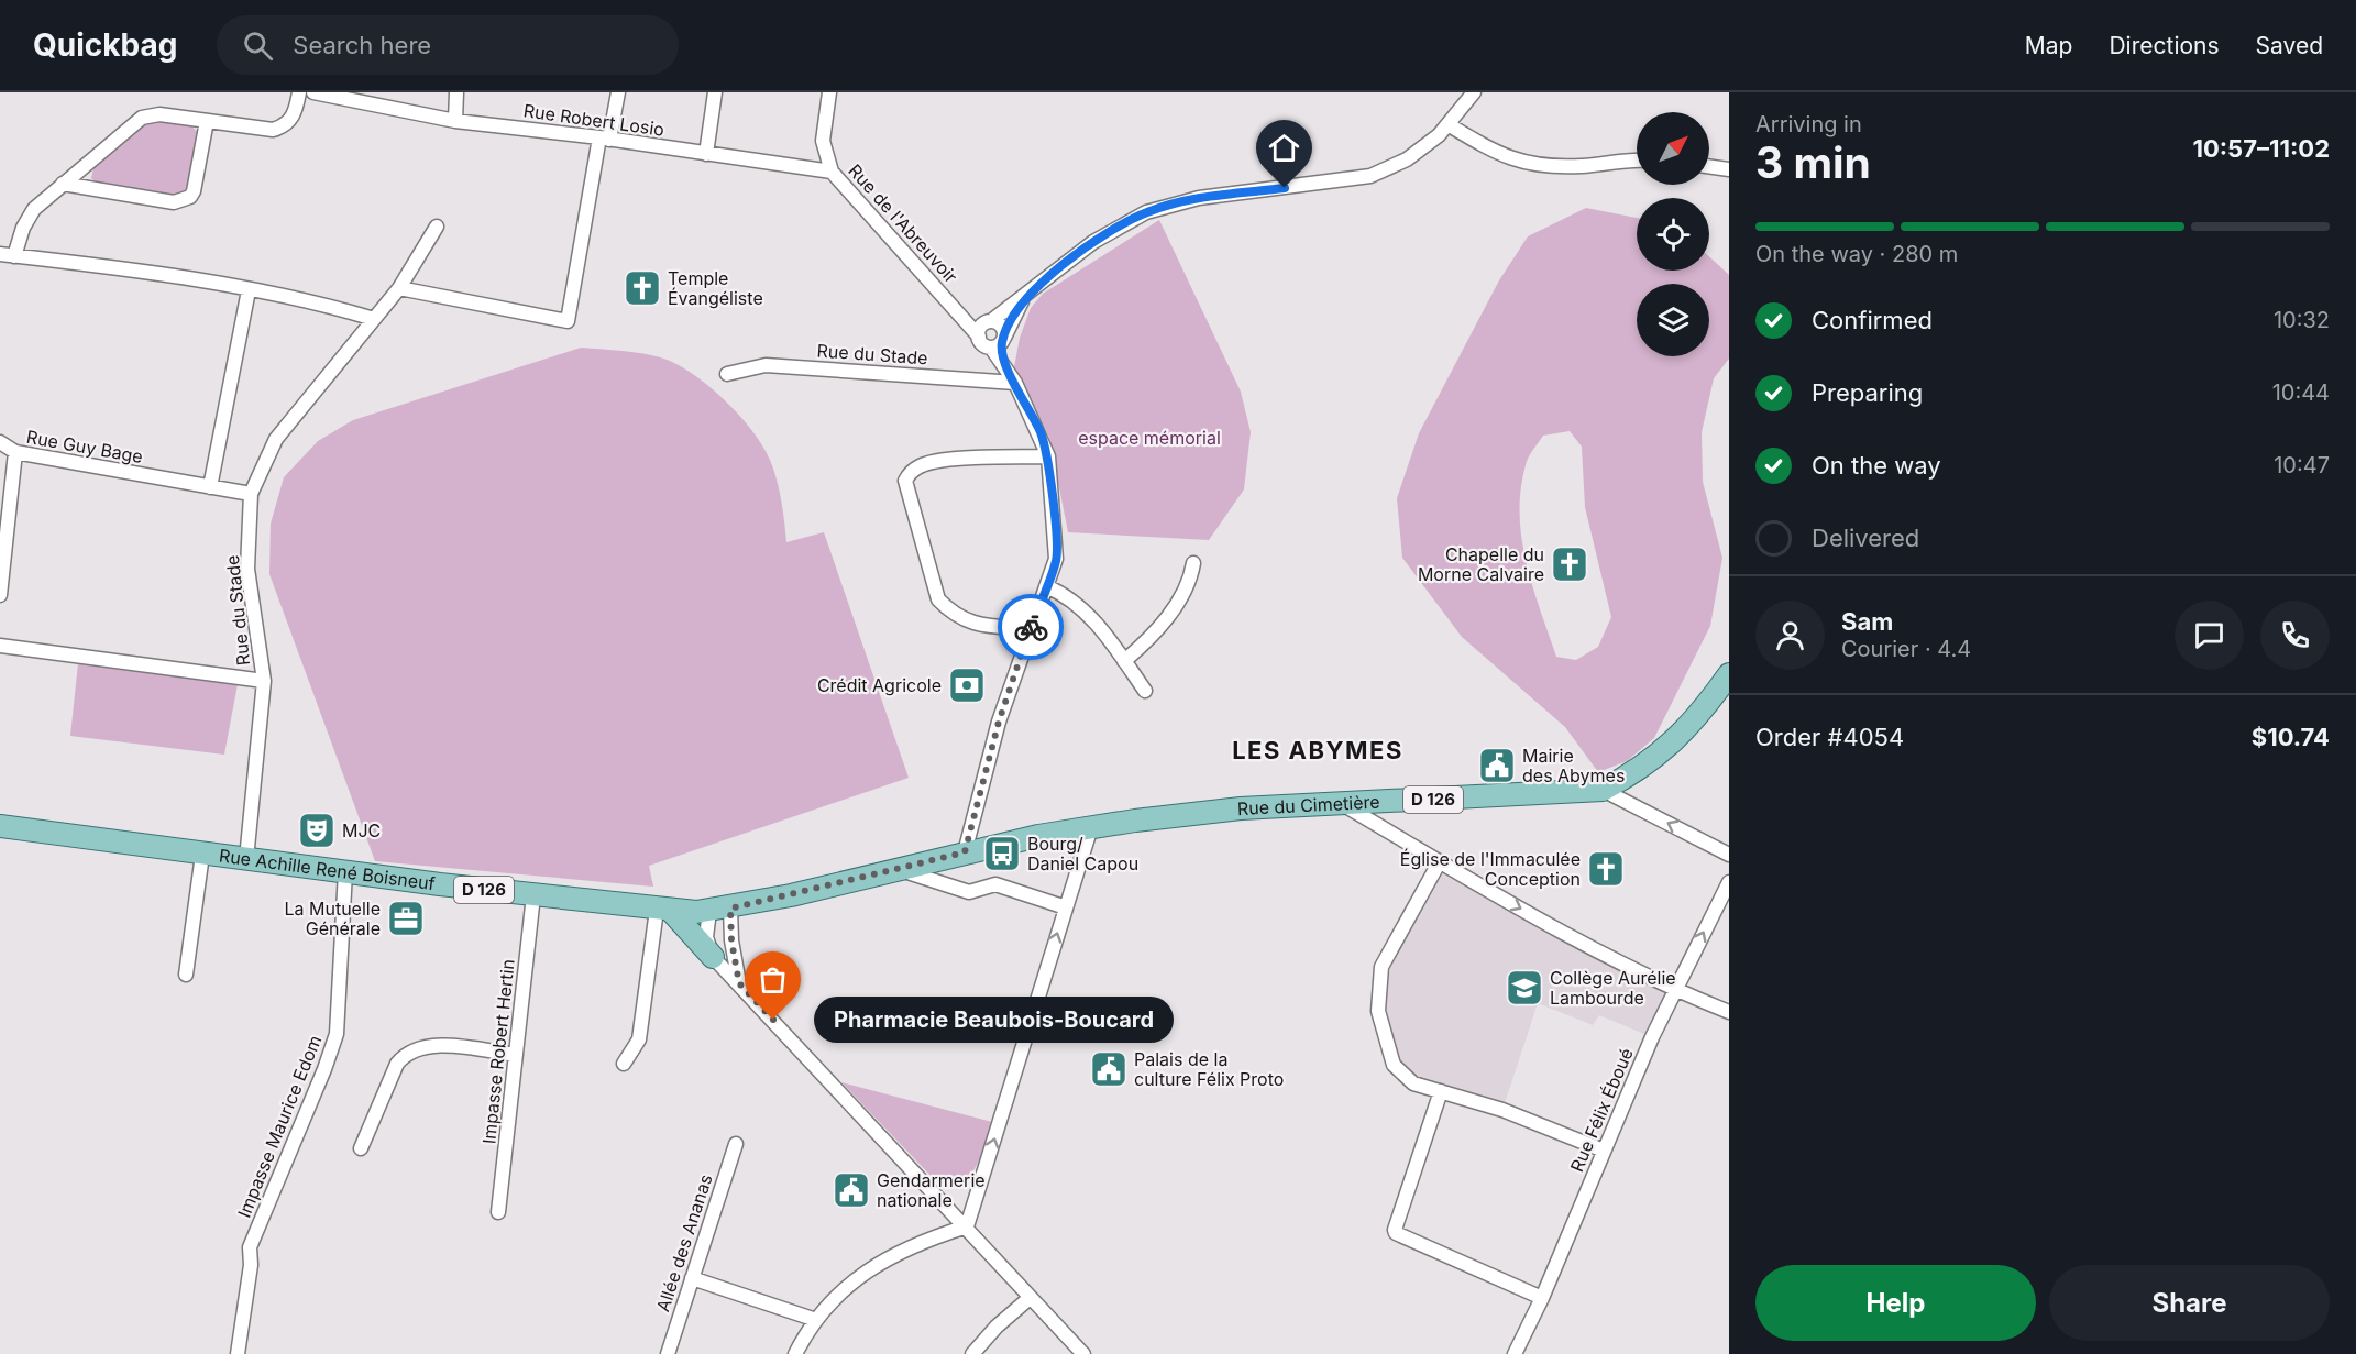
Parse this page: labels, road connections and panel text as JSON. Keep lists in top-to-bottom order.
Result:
{
  "streets": {
    "main road": ["D 126", "Rue du Cimetière", "Rue Achille René Boisneuf"],
    "street": [
      "Rue Robert Losio",
      "Rue de l'Abreuvoir",
      "Rue du Stade",
      "Rue Guy Bage",
      "Impasse Robert Hertin",
      "Rue Félix Éboué",
      "Impasse Maurice Edom",
      "Allée des Ananas"
    ]
  },
  "crossings": [
    ["Rue Robert Losio", "Rue de l'Abreuvoir"],
    ["Rue du Stade", "Rue Guy Bage"],
    ["Rue du Stade", "Rue Achille René Boisneuf"],
    ["Rue du Cimetière", "Rue Achille René Boisneuf"],
    ["Rue Achille René Boisneuf", "Impasse Robert Hertin"],
    ["Rue Achille René Boisneuf", "Impasse Maurice Edom"]
  ],
  "districts": ["LES ABYMES"],
  "parks": ["espace mémorial"],
  "places": {
    "church": ["Temple Évangéliste", "Chapelle du Morne Calvaire", "Église de l'Immaculée Conception"],
    "bank": ["Crédit Agricole"],
    "public building": ["Mairie des Abymes", "Palais de la culture Félix Proto", "Gendarmerie nationale"],
    "theatre": ["MJC"],
    "bus stop": ["Bourg/ Daniel Capou"],
    "office": ["La Mutuelle Générale"],
    "school or university": ["Collège Aurélie Lambourde"],
    "other": ["Pharmacie Beaubois-Boucard"]
  },
  "north": "top right",
  "page": {
    "header": "Quickbag",
    "search": "Search here",
    "nav": ["Map", "Directions", "Saved"],
    "heading": ["3 min", "Arriving in", "10:57–11:02"],
    "panel": [
      "Sam",
      "Courier · 4.4",
      "Order #4054",
      "$10.74"
    ],
    "bar": "On the way · 280 m",
    "list": [
      ["Confirmed", "10:32"],
      ["Preparing", "10:44"],
      ["On the way", "10:47"],
      "Delivered"
    ],
    "bubble": "Pharmacie Beaubois-Boucard",
    "buttons": ["Help", "Share"]
  }
}
